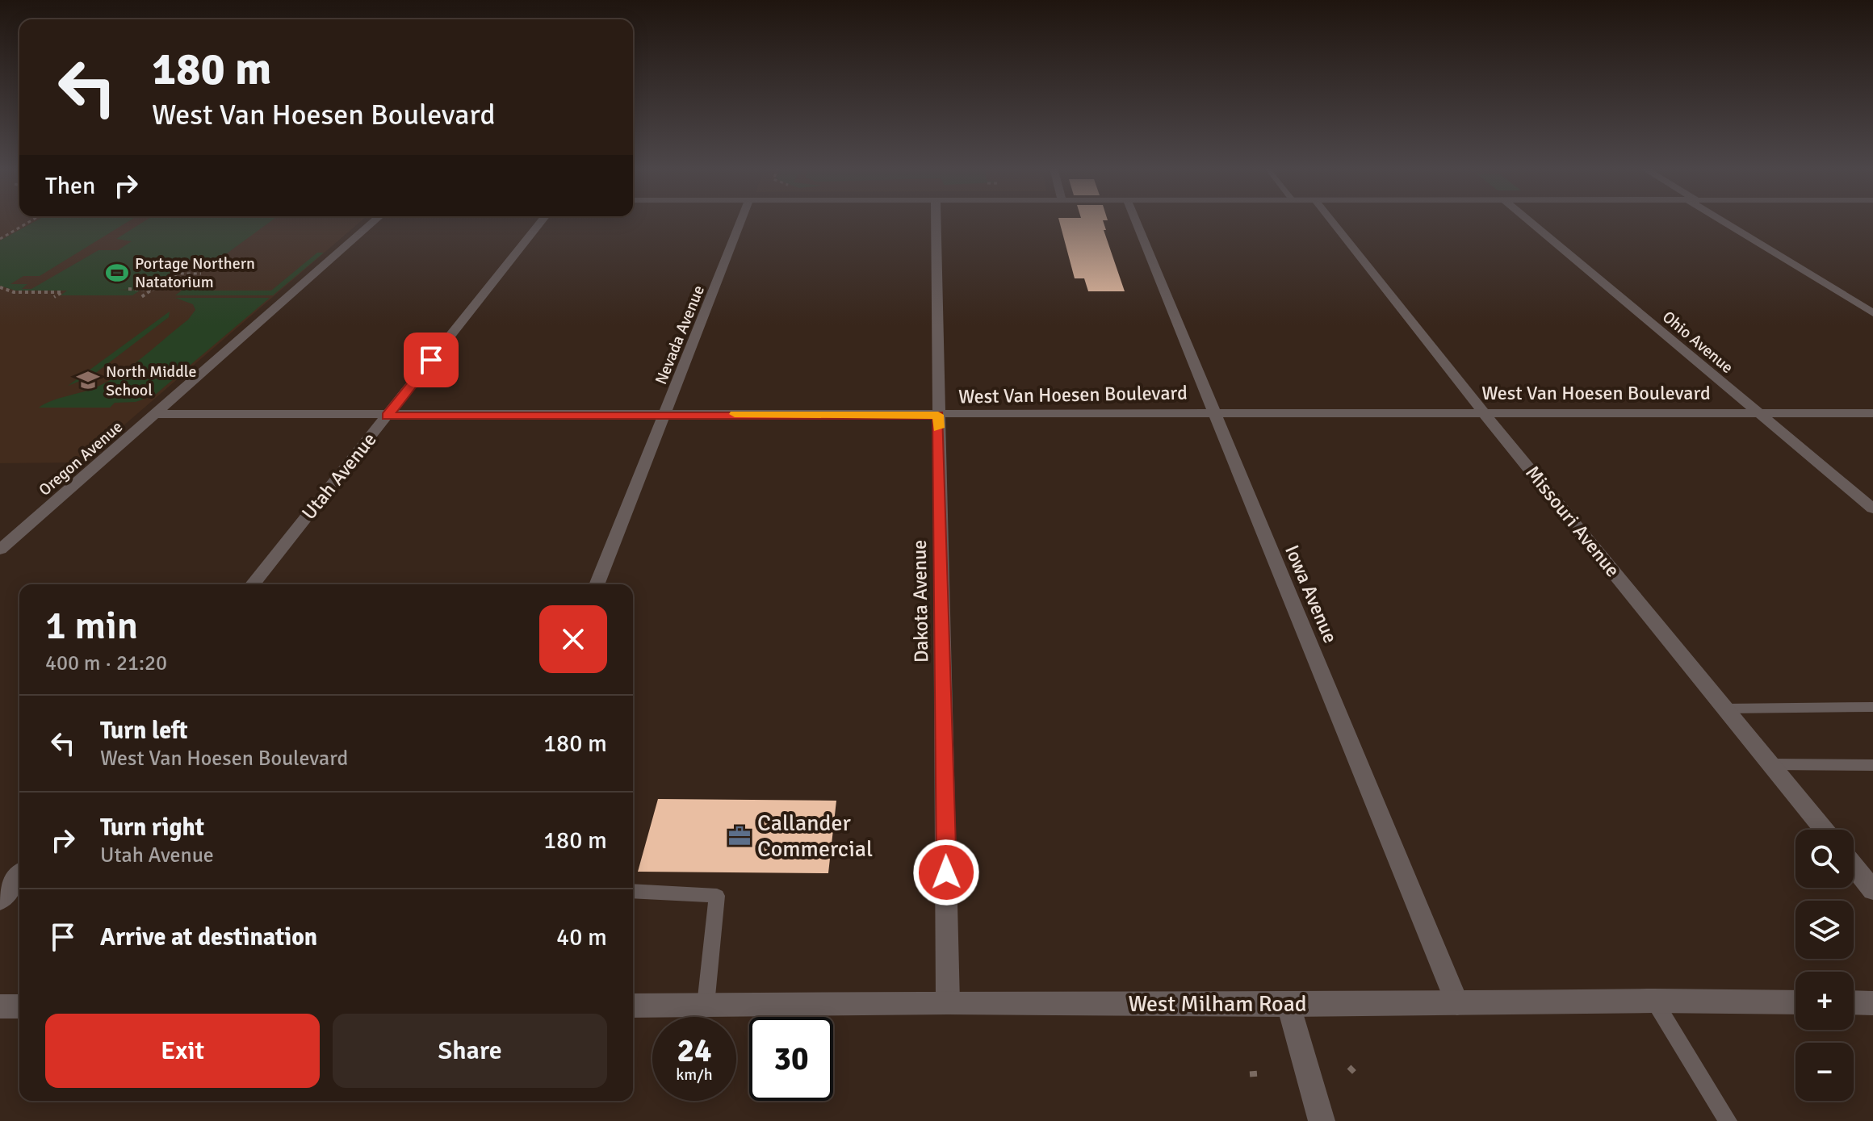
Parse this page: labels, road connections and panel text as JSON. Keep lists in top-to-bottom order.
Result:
{
  "streets": {
    "street": [
      "Nevada Avenue",
      "Ohio Avenue",
      "West Van Hoesen Boulevard",
      "Oregon Avenue",
      "Utah Avenue",
      "Missouri Avenue",
      "Iowa Avenue",
      "Dakota Avenue",
      "West Milham Road"
    ]
  },
  "crossings": [
    ["Nevada Avenue", "West Van Hoesen Boulevard"],
    ["Ohio Avenue", "West Van Hoesen Boulevard"],
    ["West Van Hoesen Boulevard", "Oregon Avenue"],
    ["West Van Hoesen Boulevard", "Utah Avenue"],
    ["West Van Hoesen Boulevard", "Missouri Avenue"],
    ["West Van Hoesen Boulevard", "Iowa Avenue"],
    ["West Van Hoesen Boulevard", "Dakota Avenue"],
    ["Iowa Avenue", "West Milham Road"],
    ["Dakota Avenue", "West Milham Road"]
  ],
  "places": {
    "sports": ["Portage Northern Natatorium"],
    "school or university": ["North Middle School"],
    "office": ["Callander Commercial"]
  },
  "page": {
    "turn": ["180 m", "West Van Hoesen Boulevard"],
    "then": "Then",
    "heading": ["1 min", "400 m · 21:20"],
    "list": [
      {
        "name": "Turn left",
        "note": "West Van Hoesen Boulevard",
        "value": "180 m"
      },
      {
        "name": "Turn right",
        "note": "Utah Avenue",
        "value": "180 m"
      },
      {
        "name": "Arrive at destination",
        "value": "40 m"
      }
    ],
    "map_buttons": ["+", "−"],
    "buttons": ["Exit", "Share"],
    "speed": "24 km/h",
    "limit": "30"
  }
}
